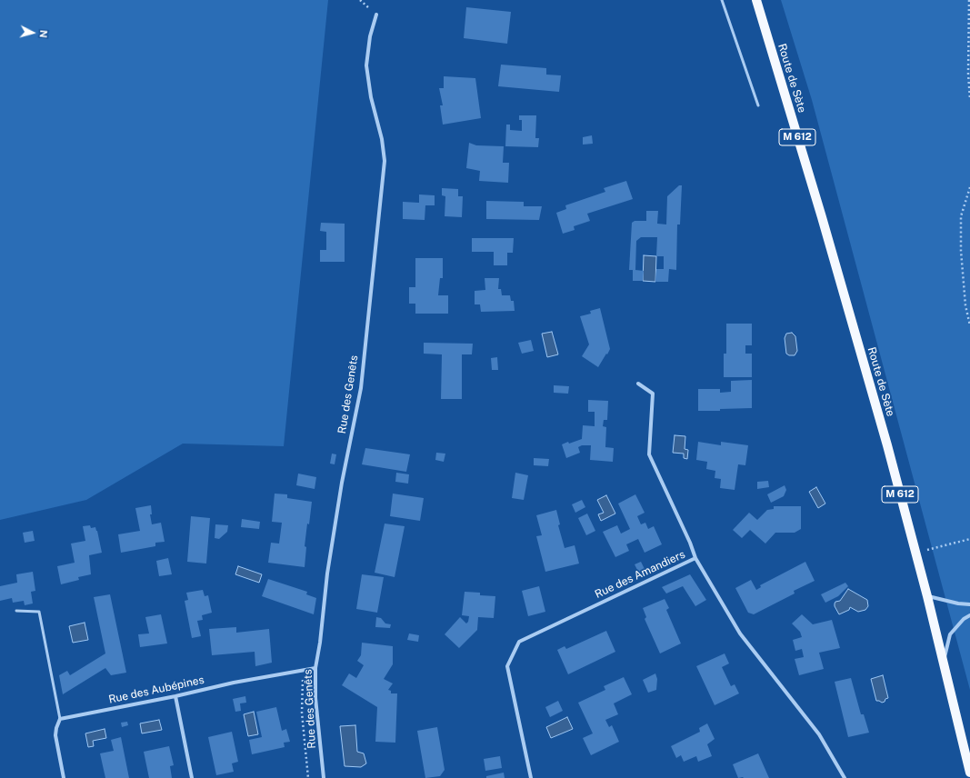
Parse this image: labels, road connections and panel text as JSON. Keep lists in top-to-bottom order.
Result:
{
  "streets": {
    "main road": ["Route de Sète", "M 612"],
    "street": ["Rue des Genêts", "Rue des Amandiers", "Rue des Aubépines"]
  },
  "crossings": [
    ["Rue des Genêts", "Rue des Aubépines"]
  ],
  "north": "right"
}
